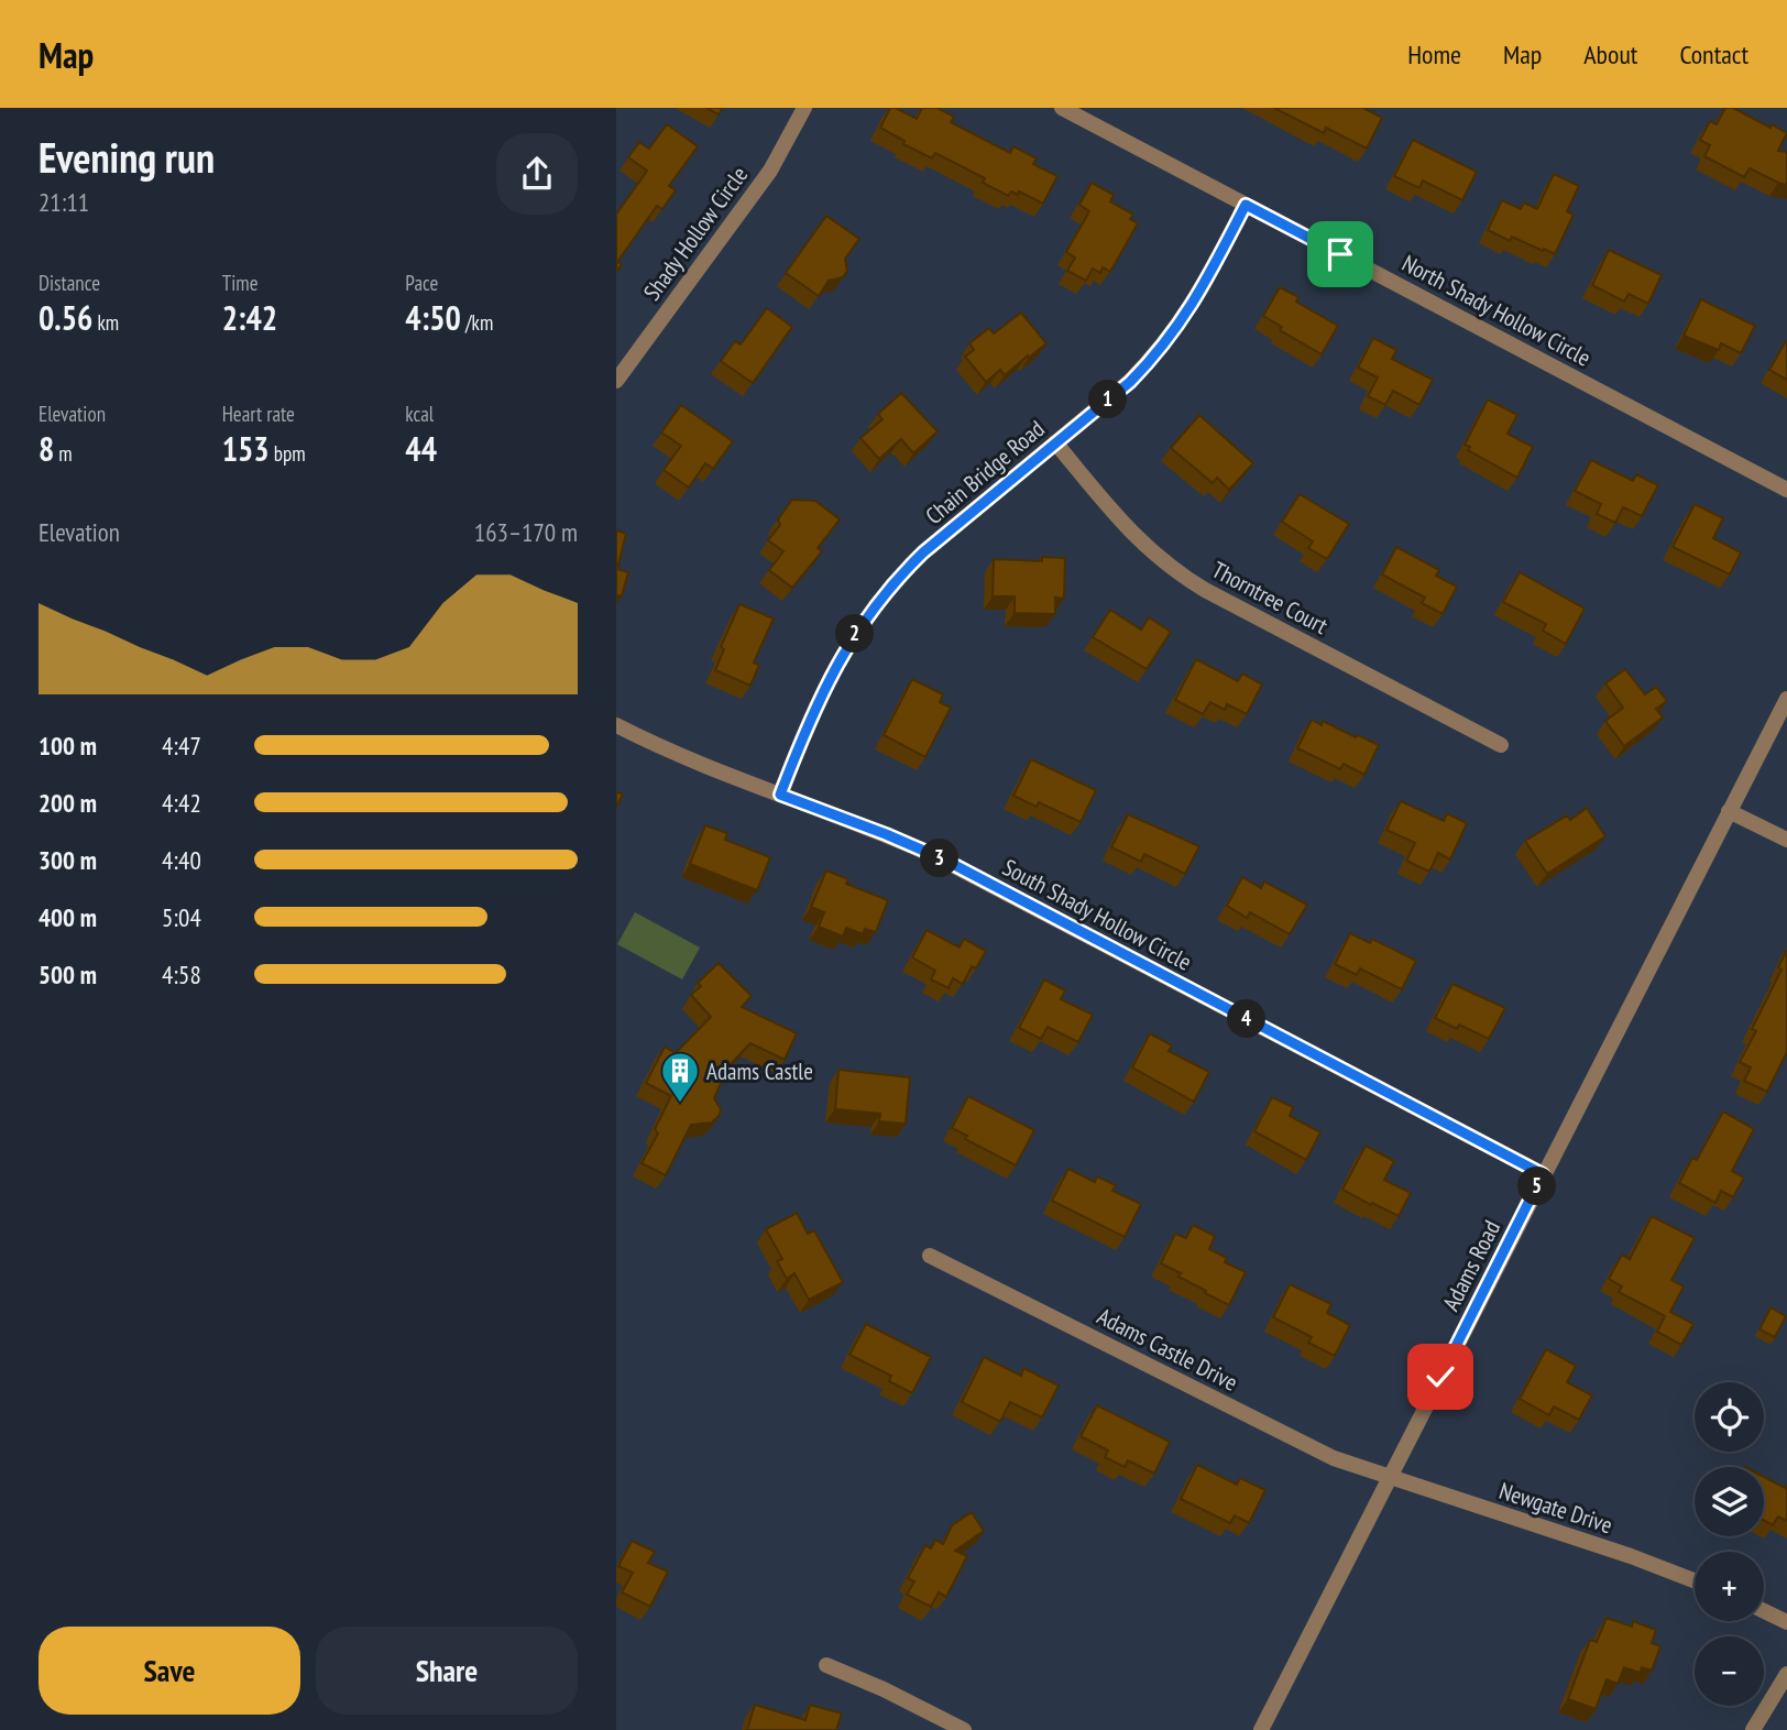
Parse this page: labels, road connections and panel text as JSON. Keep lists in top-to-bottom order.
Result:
{
  "streets": {
    "street": [
      "Shady Hollow Circle",
      "North Shady Hollow Circle",
      "Chain Bridge Road",
      "Thorntree Court",
      "South Shady Hollow Circle",
      "Adams Road",
      "Adams Castle Drive",
      "Newgate Drive"
    ]
  },
  "crossings": [
    ["North Shady Hollow Circle", "Chain Bridge Road"],
    ["Chain Bridge Road", "Thorntree Court"],
    ["Chain Bridge Road", "South Shady Hollow Circle"],
    ["South Shady Hollow Circle", "Adams Road"],
    ["Adams Road", "Adams Castle Drive"],
    ["Adams Road", "Newgate Drive"],
    ["Adams Castle Drive", "Newgate Drive"]
  ],
  "places": {
    "building": ["Adams Castle"]
  },
  "page": {
    "header": "Map",
    "nav": [
      "Home",
      "Map",
      "About",
      "Contact"
    ],
    "heading": ["Evening run", "21:11"],
    "stats": [
      ["Distance", "0.56 km"],
      ["Time", "2:42"],
      ["Pace", "4:50 /km"],
      ["Elevation", "8 m"],
      ["Heart rate", "153 bpm"],
      ["kcal", "44"]
    ],
    "pins": [
      "1",
      "2",
      "3",
      "4",
      "5"
    ],
    "chart": ["Elevation", "163–170 m"],
    "list": [
      {
        "name": "100 m",
        "note": "4:47"
      },
      {
        "name": "200 m",
        "note": "4:42"
      },
      {
        "name": "300 m",
        "note": "4:40"
      },
      {
        "name": "400 m",
        "note": "5:04"
      },
      {
        "name": "500 m",
        "note": "4:58"
      }
    ],
    "map_buttons": ["+", "−"],
    "buttons": ["Save", "Share"]
  }
}
